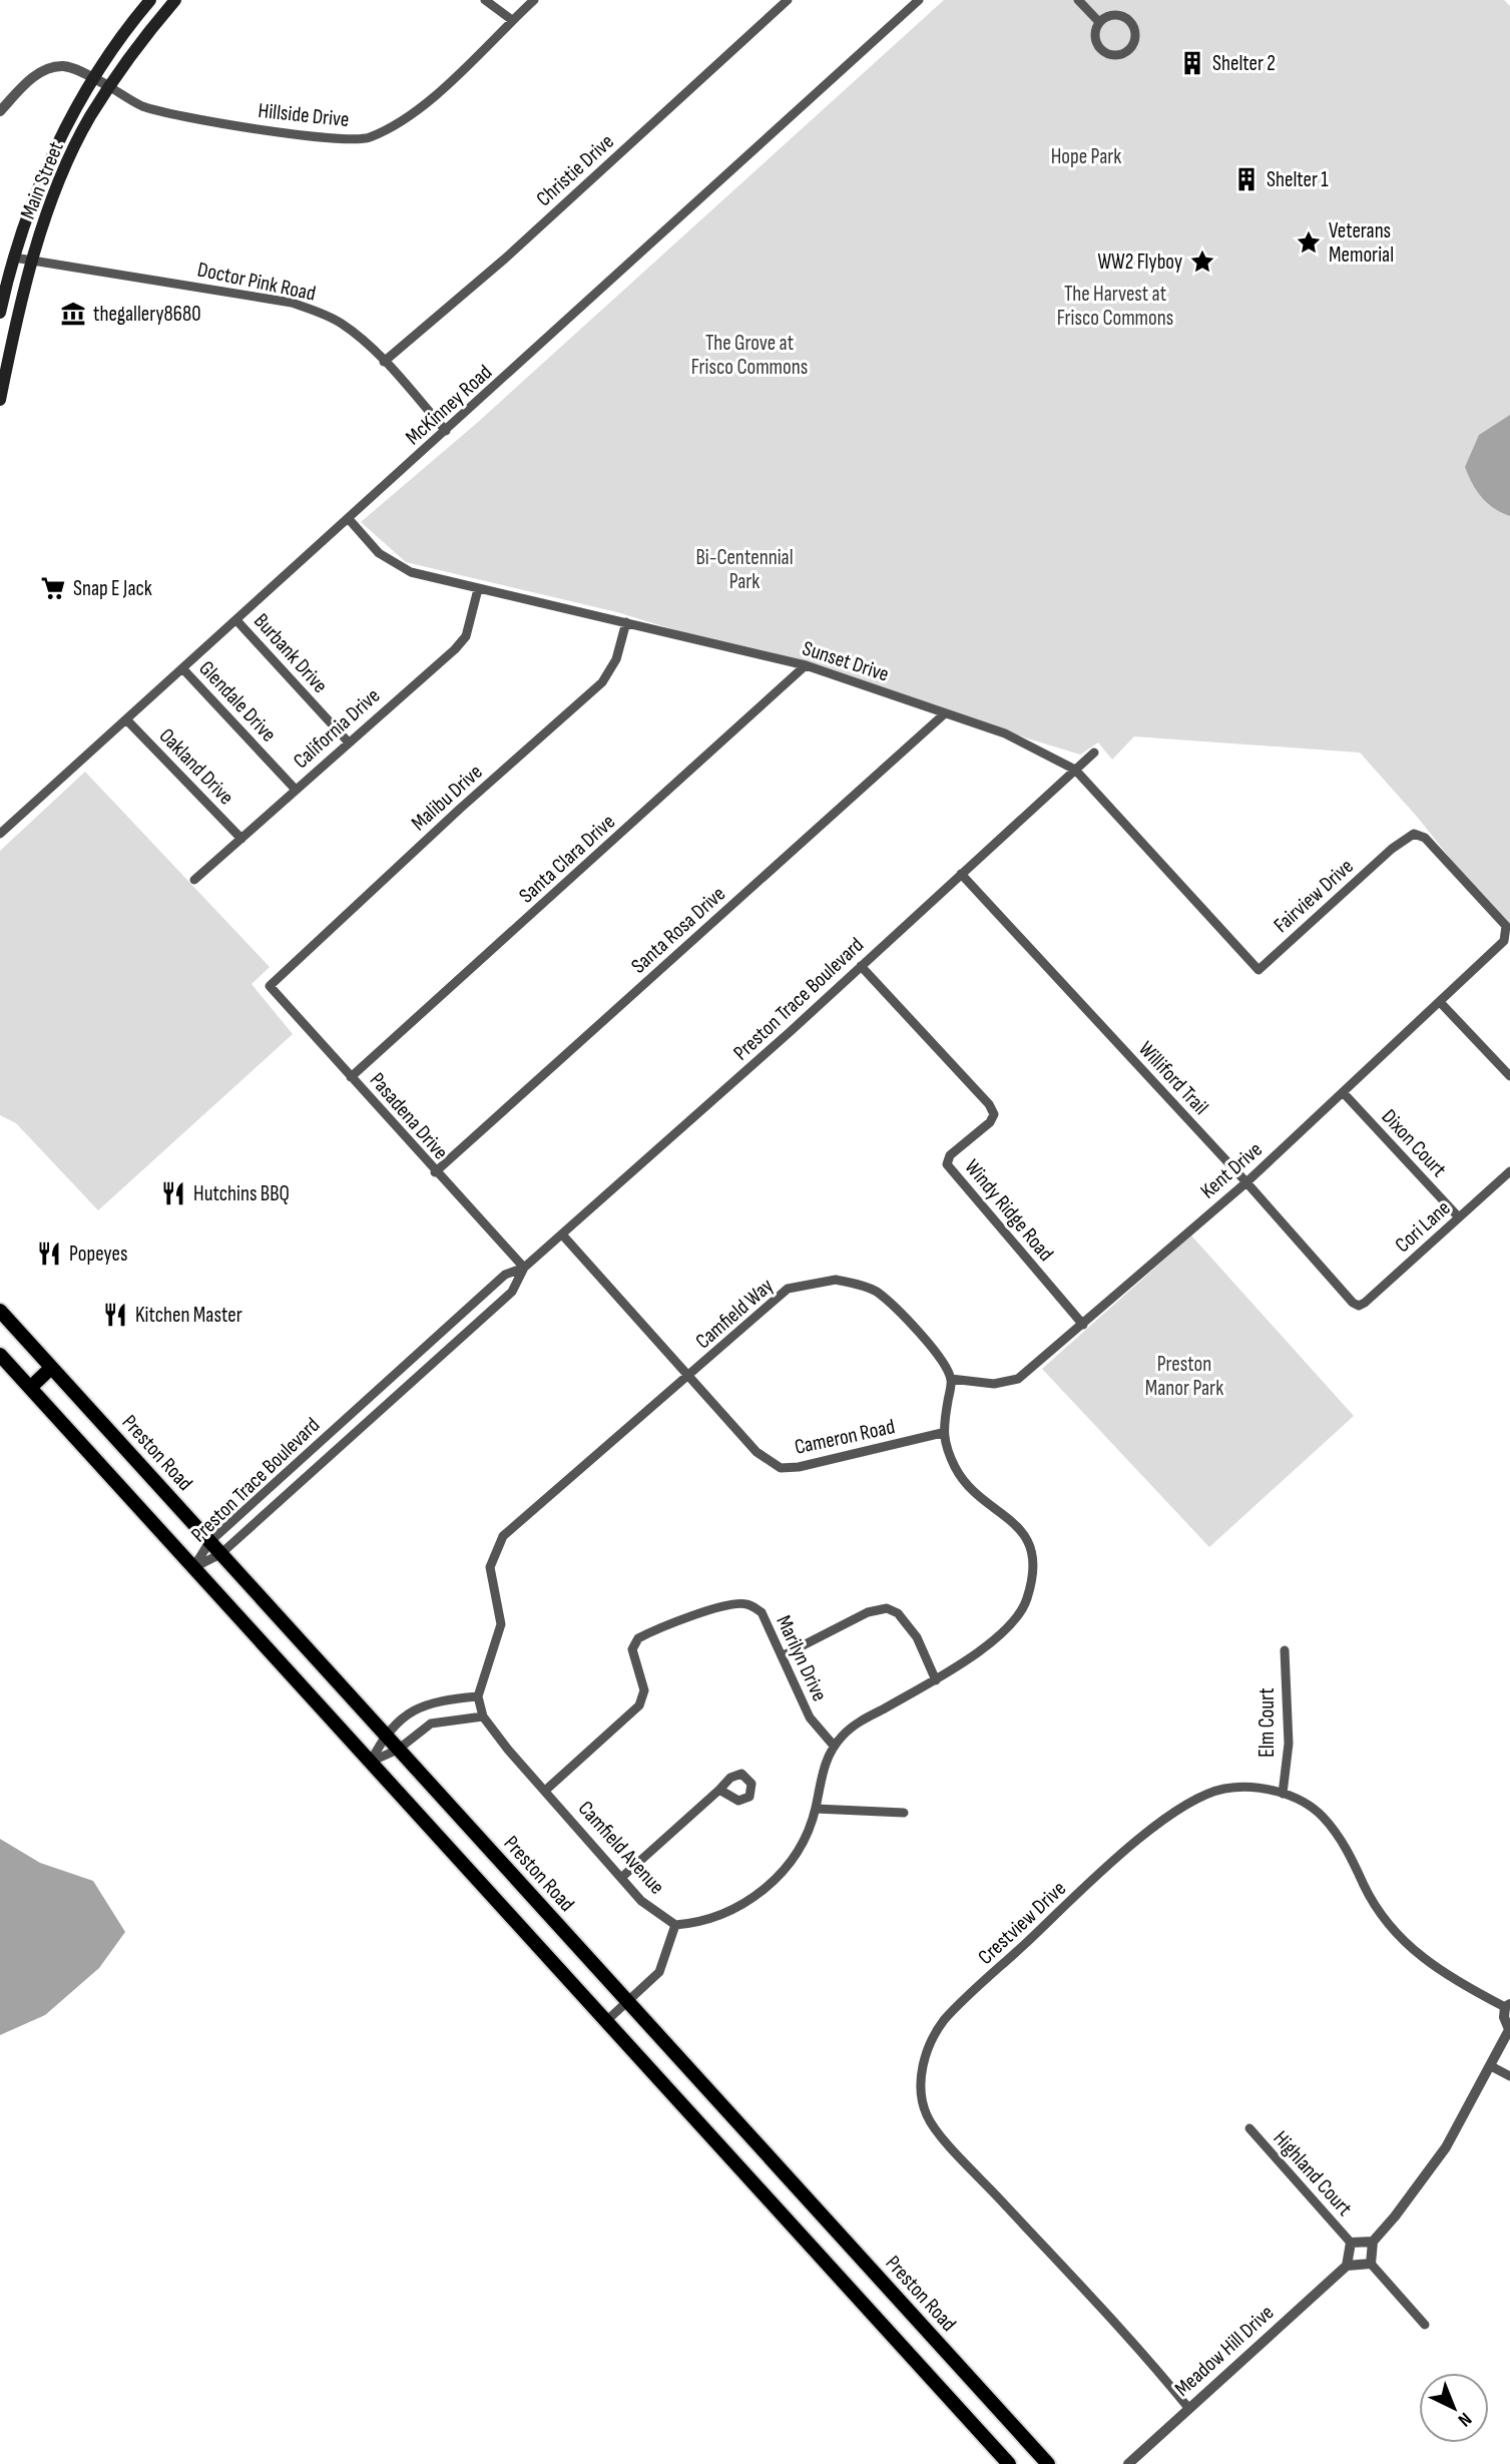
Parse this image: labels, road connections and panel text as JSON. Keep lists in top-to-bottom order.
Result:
{
  "streets": {
    "main road": ["Main Street", "Preston Road"],
    "street": [
      "Hillside Drive",
      "Christie Drive",
      "Doctor Pink Road",
      "McKinney Road",
      "Burbank Drive",
      "Sunset Drive",
      "Glendale Drive",
      "California Drive",
      "Oakland Drive",
      "Malibu Drive",
      "Santa Clara Drive",
      "Fairview Drive",
      "Santa Rosa Drive",
      "Preston Trace Boulevard",
      "Williford Trail",
      "Pasadena Drive",
      "Dixon Court",
      "Kent Drive",
      "Windy Ridge Road",
      "Cori Lane",
      "Camfield Way",
      "Cameron Road",
      "Marilyn Drive",
      "Elm Court",
      "Camfield Avenue",
      "Crestview Drive",
      "Highland Court",
      "Meadow Hill Drive"
    ]
  },
  "crossings": [
    ["Hillside Drive", "Main Street"],
    ["Christie Drive", "Doctor Pink Road"],
    ["Main Street", "Doctor Pink Road"],
    ["Doctor Pink Road", "McKinney Road"],
    ["McKinney Road", "Burbank Drive"],
    ["McKinney Road", "Sunset Drive"],
    ["McKinney Road", "Glendale Drive"],
    ["McKinney Road", "Oakland Drive"],
    ["Burbank Drive", "California Drive"],
    ["Sunset Drive", "California Drive"],
    ["Sunset Drive", "Malibu Drive"],
    ["Sunset Drive", "Santa Clara Drive"],
    ["Sunset Drive", "Fairview Drive"],
    ["Sunset Drive", "Santa Rosa Drive"],
    ["Sunset Drive", "Preston Trace Boulevard"],
    ["Glendale Drive", "California Drive"],
    ["California Drive", "Oakland Drive"],
    ["Malibu Drive", "Pasadena Drive"],
    ["Santa Clara Drive", "Pasadena Drive"],
    ["Fairview Drive", "Kent Drive"],
    ["Santa Rosa Drive", "Pasadena Drive"],
    ["Preston Trace Boulevard", "Williford Trail"],
    ["Preston Trace Boulevard", "Pasadena Drive"],
    ["Preston Trace Boulevard", "Windy Ridge Road"],
    ["Preston Trace Boulevard", "Cameron Road"],
    ["Preston Trace Boulevard", "Preston Road"],
    ["Williford Trail", "Kent Drive"],
    ["Williford Trail", "Cori Lane"],
    ["Dixon Court", "Kent Drive"],
    ["Dixon Court", "Cori Lane"],
    ["Kent Drive", "Windy Ridge Road"],
    ["Kent Drive", "Camfield Way"],
    ["Kent Drive", "Cameron Road"],
    ["Camfield Way", "Cameron Road"],
    ["Marilyn Drive", "Camfield Avenue"],
    ["Elm Court", "Crestview Drive"],
    ["Crestview Drive", "Meadow Hill Drive"]
  ],
  "parks": [
    "Hope Park",
    "The Harvest at Frisco Commons",
    "The Grove at Frisco Commons",
    "Bi-Centennial Park",
    "Preston Manor Park"
  ],
  "places": {
    "building": ["Shelter 2", "Shelter 1"],
    "place": ["Veterans Memorial", "WW2 Flyboy"],
    "museum": ["thegallery8680"],
    "supermarket": ["Snap E Jack"],
    "restaurant": ["Hutchins BBQ", "Popeyes", "Kitchen Master"]
  },
  "north": "bottom right"
}
